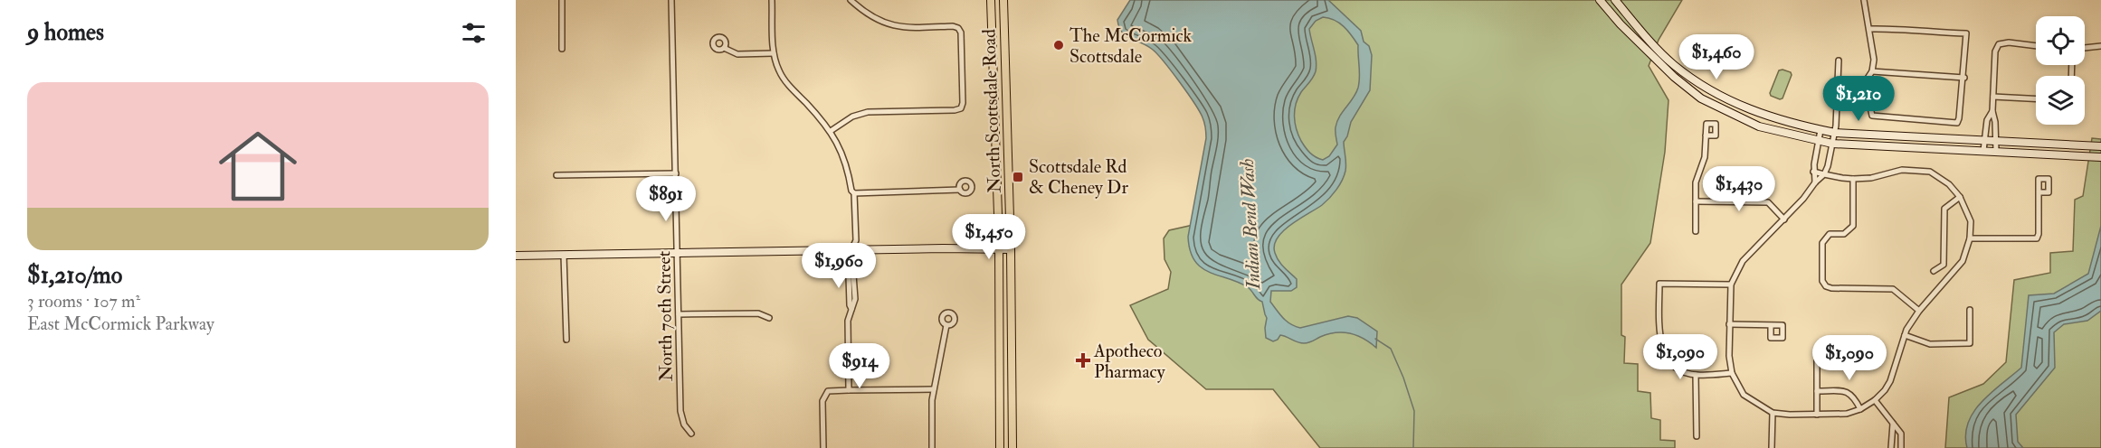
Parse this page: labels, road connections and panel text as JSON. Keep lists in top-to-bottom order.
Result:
{
  "streets": {
    "main road": ["North Scottsdale Road"],
    "street": ["North 70th Street"]
  },
  "water": ["Indian Bend Wash"],
  "places": {
    "other": ["The McCormick Scottsdale"],
    "transit": ["Scottsdale Rd & Cheney Dr"],
    "health": ["Apotheco Pharmacy"]
  },
  "page": {
    "heading": "9 homes",
    "price": [
      "$1,460",
      "$1,210",
      "$1,430",
      "$891",
      "$1,450",
      "$1,960",
      "$1,090",
      "$1,090",
      "$914"
    ],
    "list": [
      {
        "name": "$1,210/mo",
        "note": "3 rooms · 107 m² · East McCormick Parkway"
      }
    ]
  }
}
